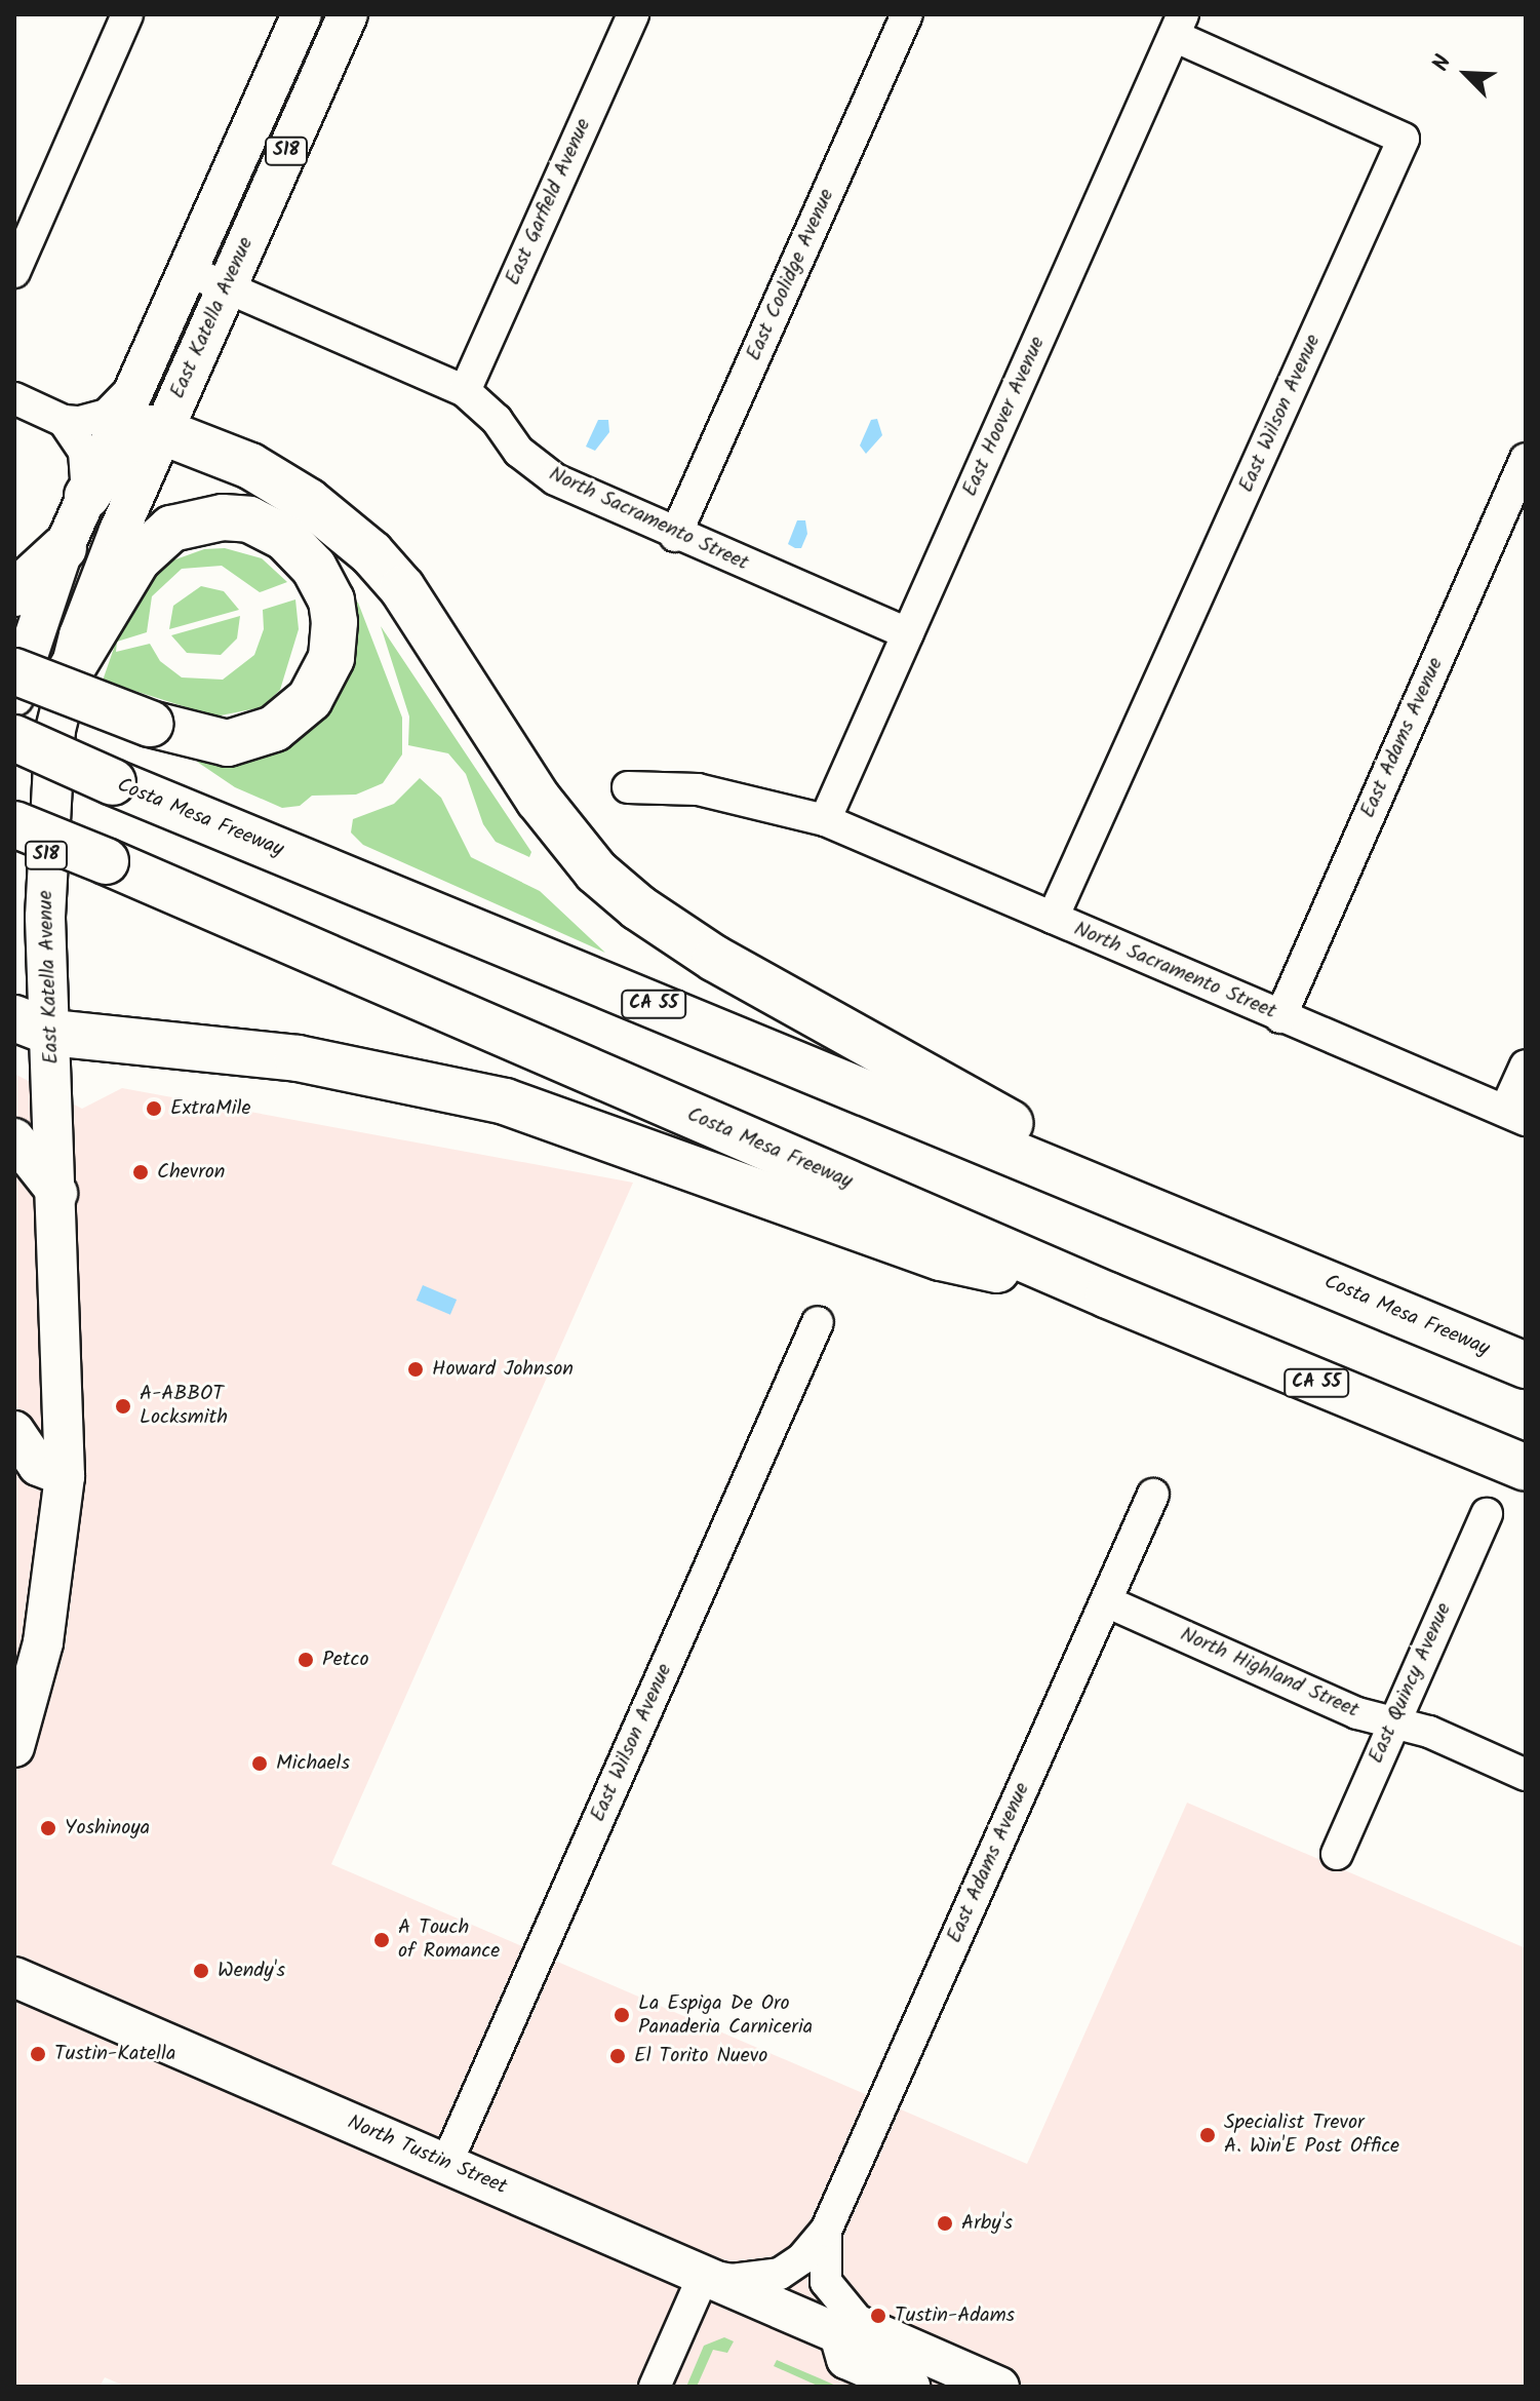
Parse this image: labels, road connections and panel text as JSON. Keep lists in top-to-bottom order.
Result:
{
  "streets": {
    "highway": ["Costa Mesa Freeway", "CA 55"],
    "main road": ["S18", "East Katella Avenue", "North Tustin Street"],
    "street": [
      "East Garfield Avenue",
      "East Coolidge Avenue",
      "East Wilson Avenue",
      "East Hoover Avenue",
      "North Sacramento Street",
      "East Adams Avenue",
      "North Highland Street",
      "East Quincy Avenue"
    ]
  },
  "crossings": [
    ["East Garfield Avenue", "North Sacramento Street"],
    ["East Coolidge Avenue", "North Sacramento Street"],
    ["East Katella Avenue", "North Sacramento Street"],
    ["East Wilson Avenue", "East Hoover Avenue"],
    ["East Wilson Avenue", "North Sacramento Street"],
    ["East Wilson Avenue", "North Tustin Street"],
    ["East Hoover Avenue", "North Sacramento Street"],
    ["North Sacramento Street", "East Adams Avenue"],
    ["East Adams Avenue", "North Highland Street"],
    ["East Adams Avenue", "North Tustin Street"],
    ["North Highland Street", "East Quincy Avenue"]
  ],
  "places": [
    "ExtraMile",
    "Chevron",
    "Howard Johnson",
    "A-ABBOT Locksmith",
    "Petco",
    "Michaels",
    "Yoshinoya",
    "A Touch of Romance",
    "Wendy's",
    "La Espiga De Oro Panaderia Carniceria",
    "Tustin-Katella",
    "El Torito Nuevo",
    "Specialist Trevor A. Win'E Post Office",
    "Arby's",
    "Tustin-Adams"
  ],
  "north": "top left"
}
